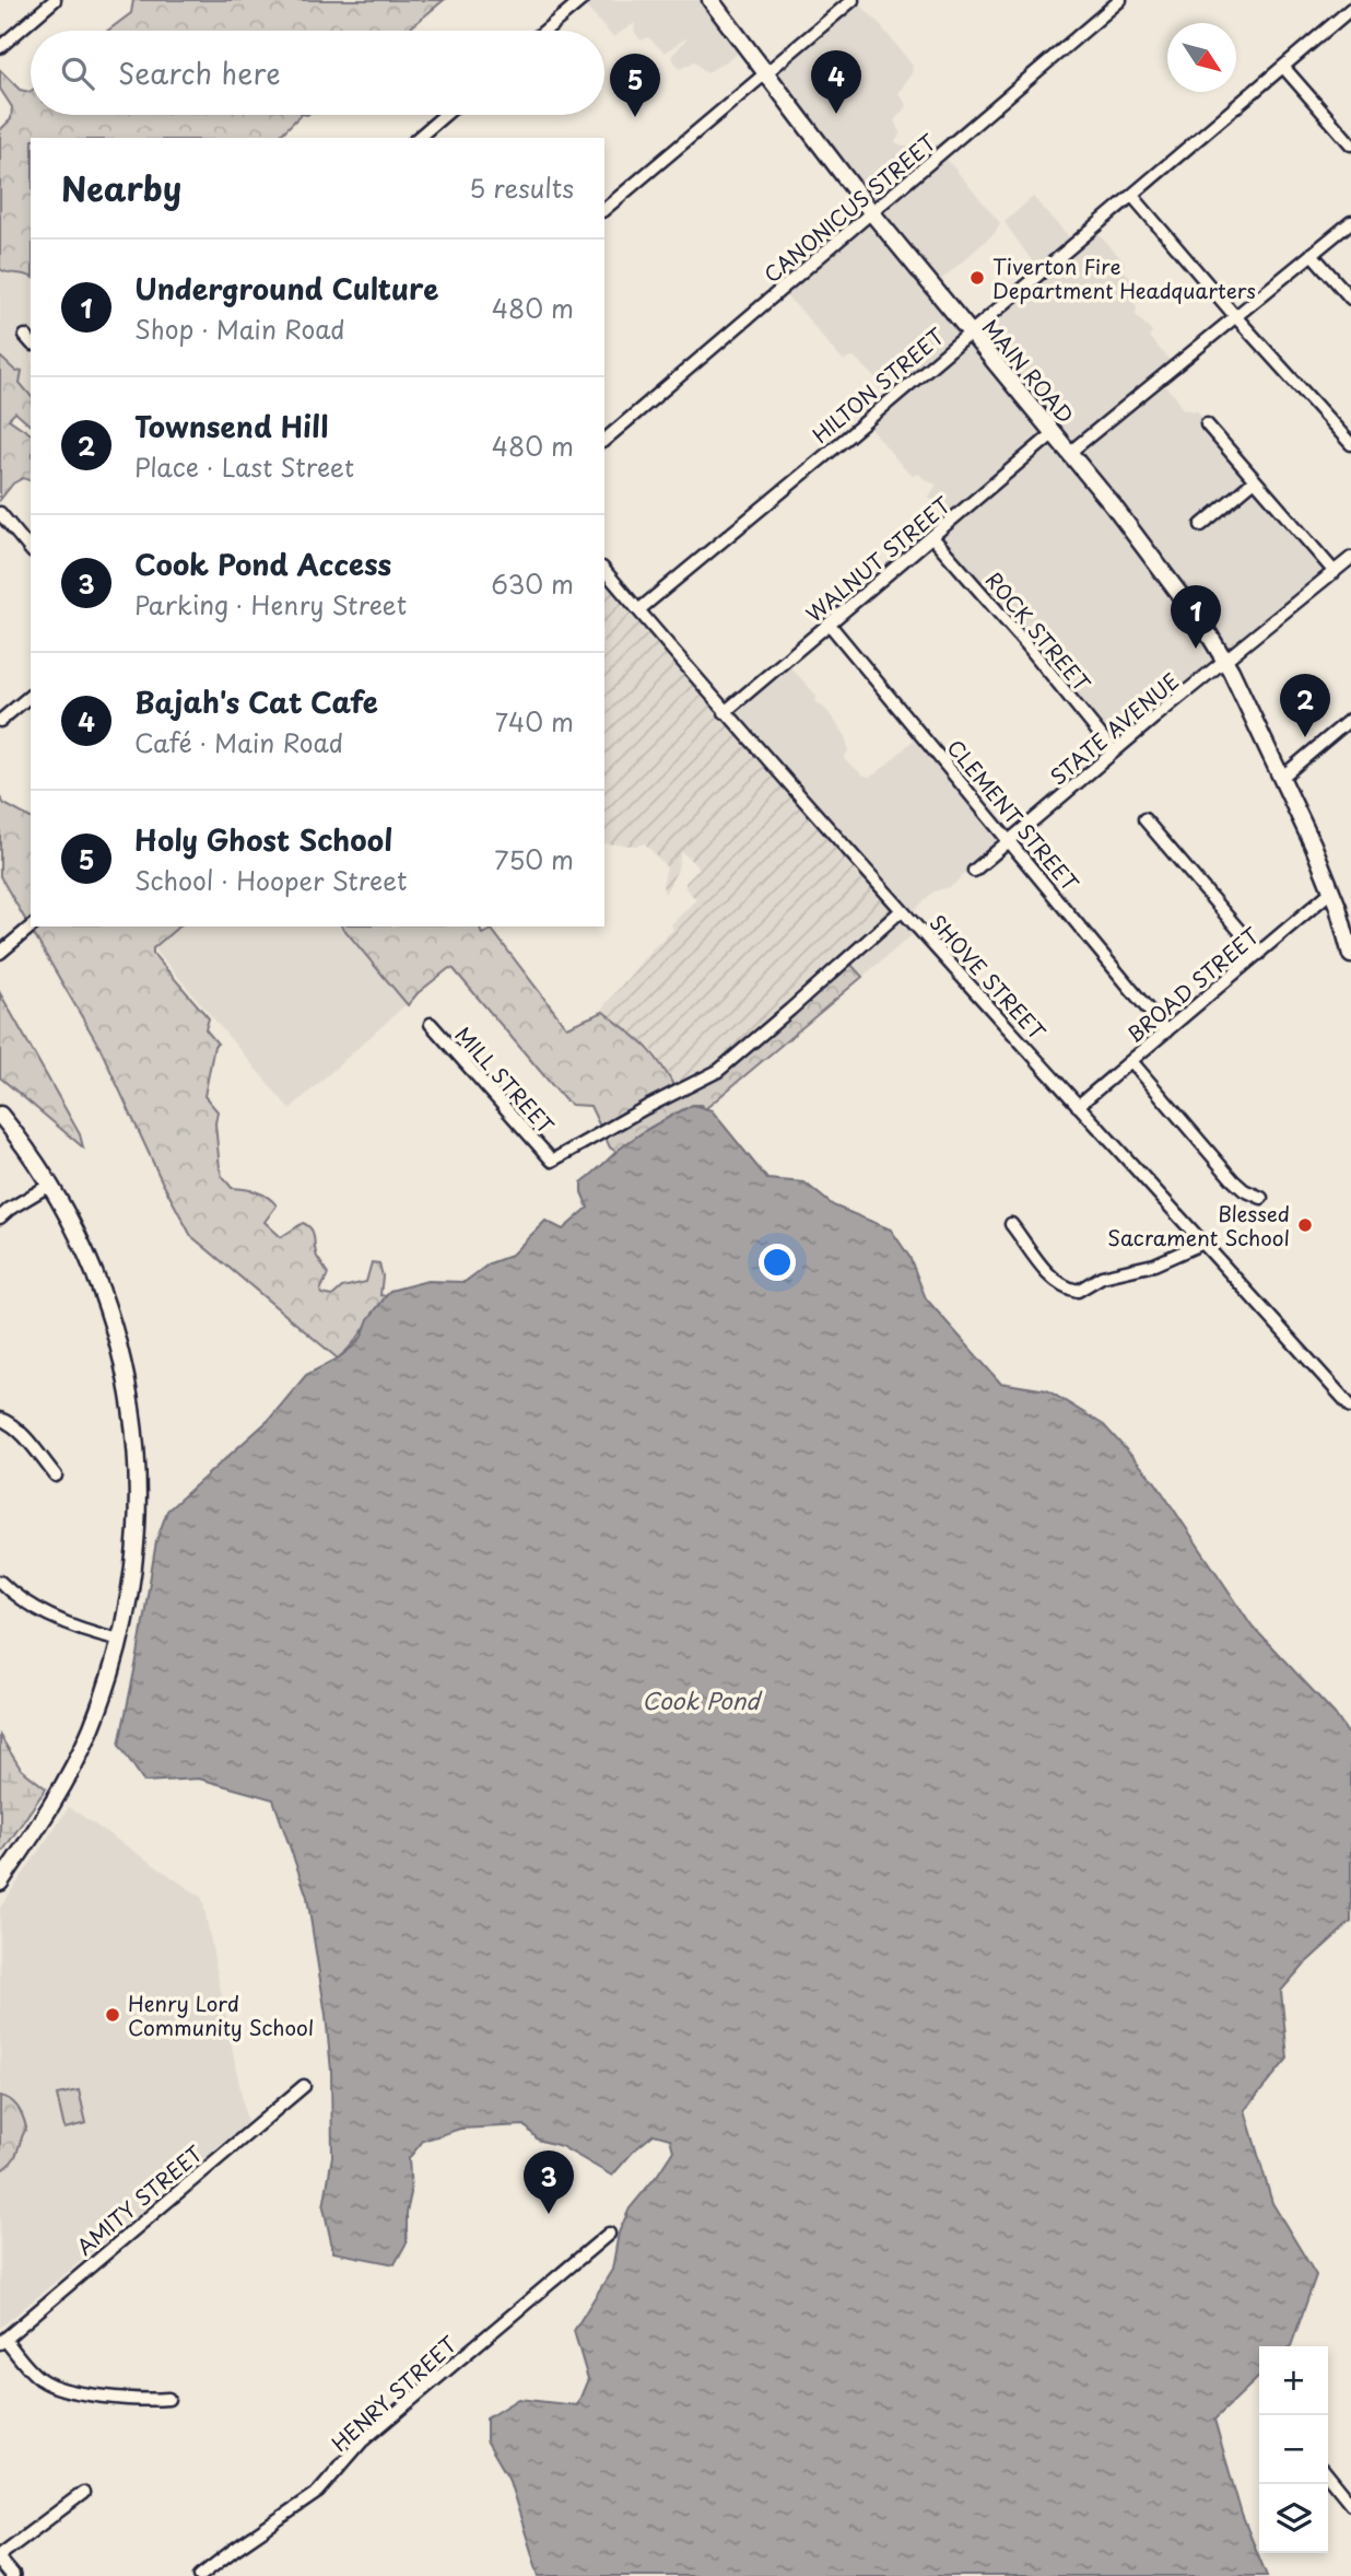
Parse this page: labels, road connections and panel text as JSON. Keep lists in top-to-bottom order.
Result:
{
  "streets": {
    "main road": ["MAIN ROAD"],
    "street": [
      "CANONICUS STREET",
      "HILTON STREET",
      "WALNUT STREET",
      "ROCK STREET",
      "STATE AVENUE",
      "CLEMENT STREET",
      "SHOVE STREET",
      "BROAD STREET",
      "MILL STREET",
      "AMITY STREET",
      "HENRY STREET"
    ]
  },
  "crossings": [
    ["CANONICUS STREET", "MAIN ROAD"],
    ["MAIN ROAD", "HILTON STREET"],
    ["MAIN ROAD", "WALNUT STREET"],
    ["MAIN ROAD", "STATE AVENUE"],
    ["MAIN ROAD", "BROAD STREET"],
    ["HILTON STREET", "SHOVE STREET"],
    ["WALNUT STREET", "ROCK STREET"],
    ["WALNUT STREET", "CLEMENT STREET"],
    ["WALNUT STREET", "SHOVE STREET"],
    ["ROCK STREET", "STATE AVENUE"],
    ["STATE AVENUE", "CLEMENT STREET"],
    ["CLEMENT STREET", "BROAD STREET"],
    ["SHOVE STREET", "BROAD STREET"],
    ["SHOVE STREET", "MILL STREET"]
  ],
  "water": ["Cook Pond"],
  "places": ["Tiverton Fire Department Headquarters", "Blessed Sacrament School", "Henry Lord Community School"],
  "north": "bottom right",
  "page": {
    "search": "Search here",
    "pins": [
      "4",
      "5",
      "1",
      "2",
      "3"
    ],
    "heading": ["Nearby", "5 results"],
    "list": [
      {
        "mark": "1",
        "name": "Underground Culture",
        "note": "Shop · Main Road",
        "value": "480 m"
      },
      {
        "mark": "2",
        "name": "Townsend Hill",
        "note": "Place · Last Street",
        "value": "480 m"
      },
      {
        "mark": "3",
        "name": "Cook Pond Access",
        "note": "Parking · Henry Street",
        "value": "630 m"
      },
      {
        "mark": "4",
        "name": "Bajah's Cat Cafe",
        "note": "Café · Main Road",
        "value": "740 m"
      },
      {
        "mark": "5",
        "name": "Holy Ghost School",
        "note": "School · Hooper Street",
        "value": "750 m"
      }
    ],
    "map_buttons": ["+", "−"]
  }
}
